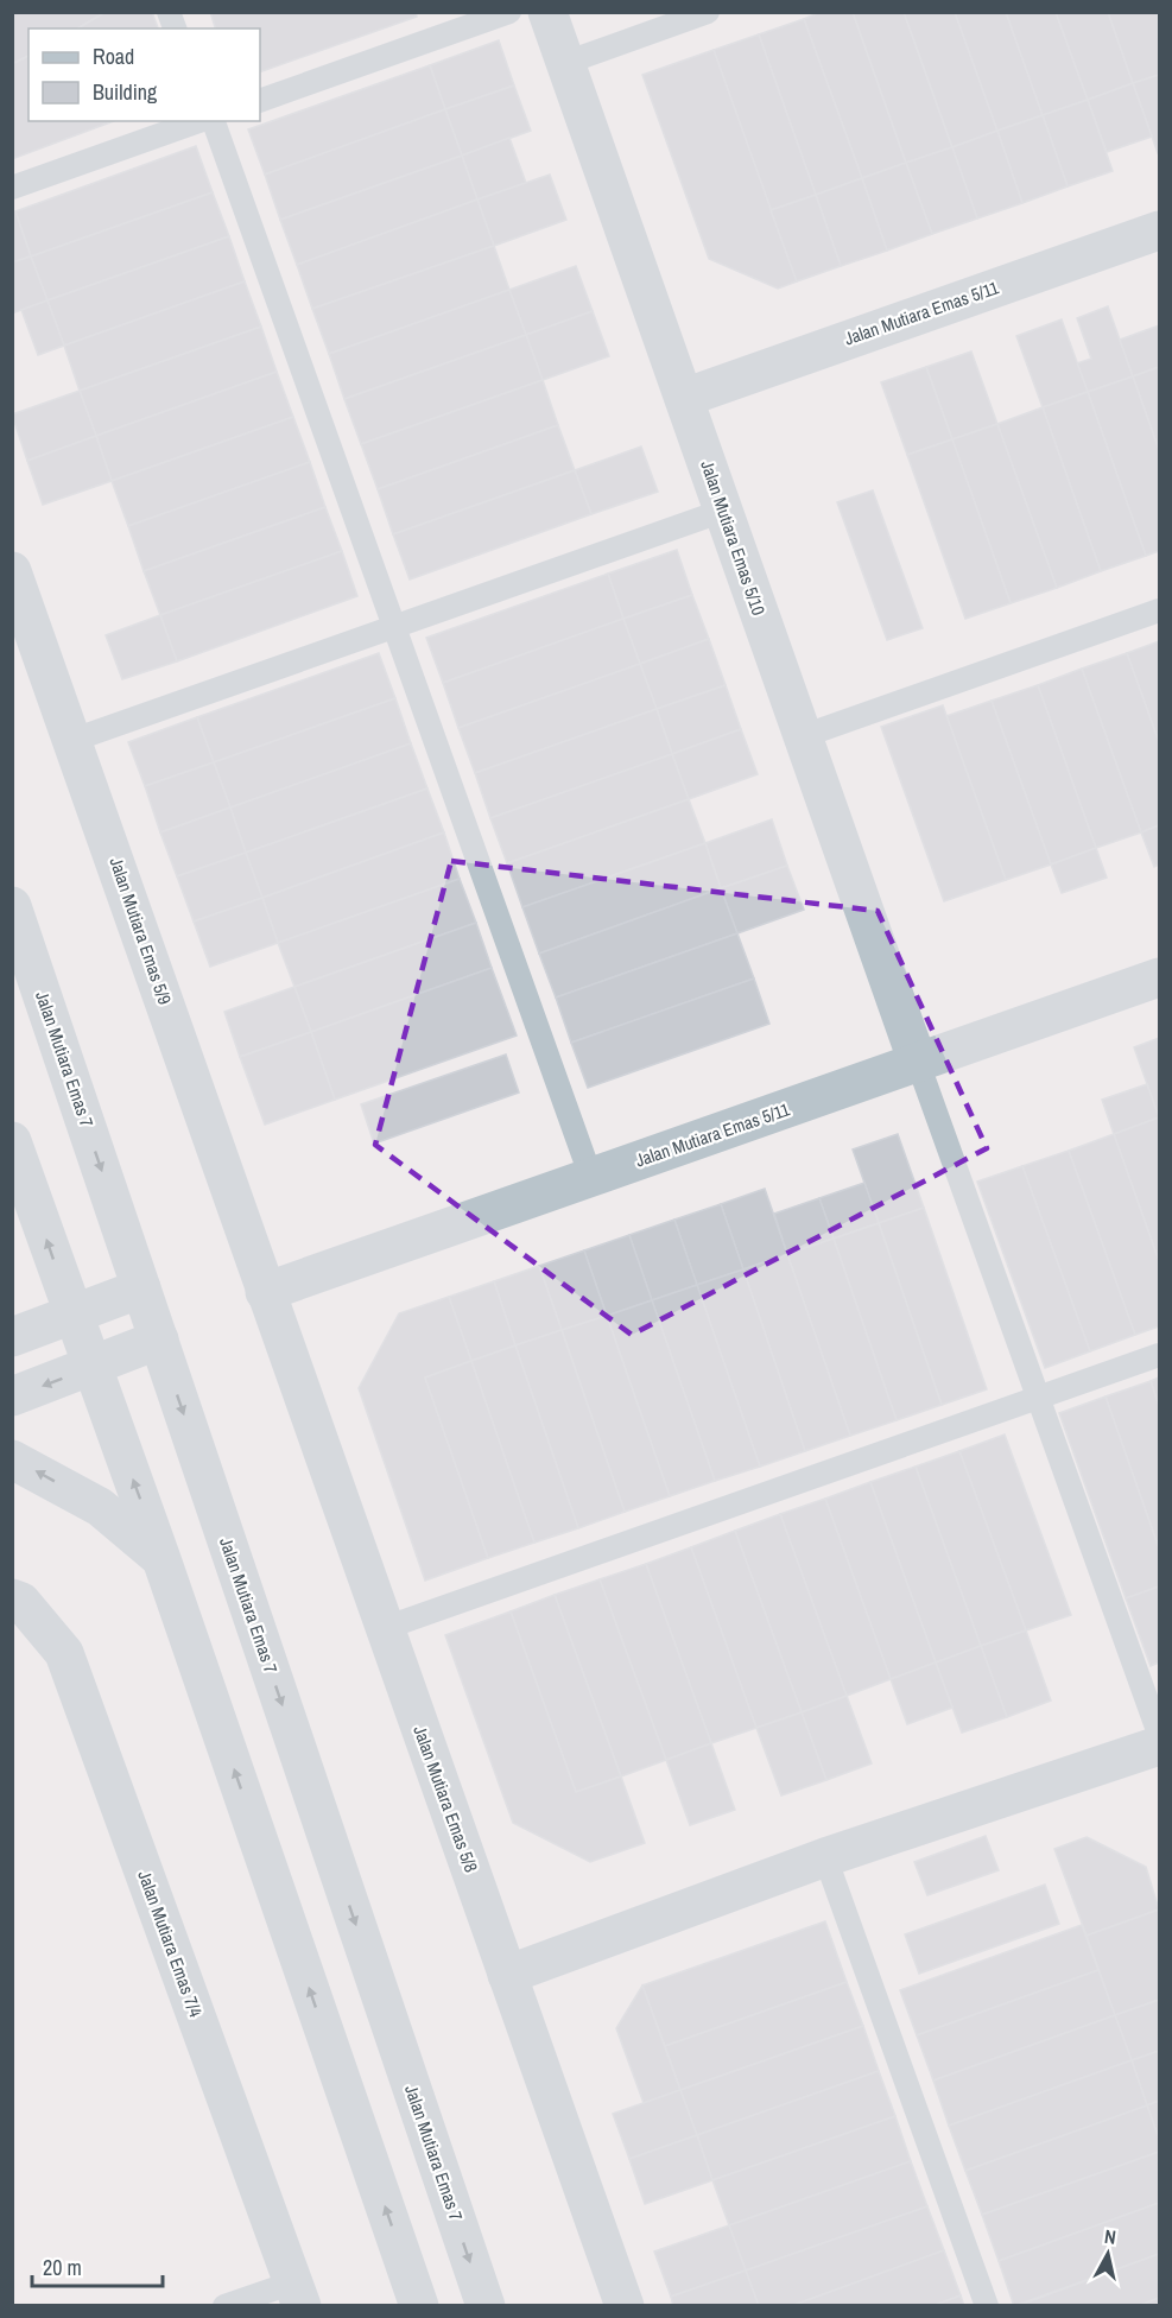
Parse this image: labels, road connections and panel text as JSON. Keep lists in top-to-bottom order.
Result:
{
  "streets": {
    "street": [
      "Jalan Mutiara Emas 5/11",
      "Jalan Mutiara Emas 5/10",
      "Jalan Mutiara Emas 5/9",
      "Jalan Mutiara Emas 7",
      "Jalan Mutiara Emas 5/8",
      "Jalan Mutiara Emas 7/4"
    ]
  },
  "crossings": [
    ["Jalan Mutiara Emas 5/11", "Jalan Mutiara Emas 5/10"],
    ["Jalan Mutiara Emas 5/11", "Jalan Mutiara Emas 5/9"],
    ["Jalan Mutiara Emas 5/11", "Jalan Mutiara Emas 5/8"],
    ["Jalan Mutiara Emas 5/9", "Jalan Mutiara Emas 5/8"]
  ],
  "legend": ["Road", "Building"],
  "scale_bar": "20 m",
  "north": "top"
}
